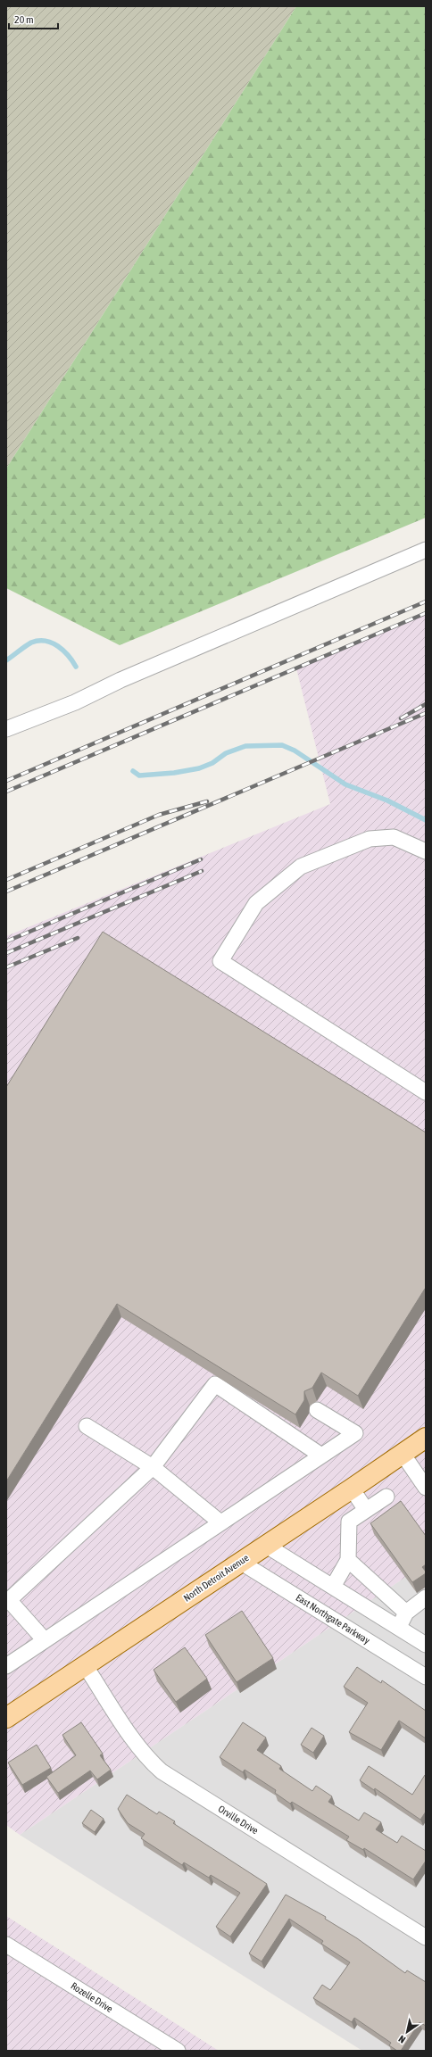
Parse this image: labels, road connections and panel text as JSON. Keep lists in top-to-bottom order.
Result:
{
  "streets": {
    "main road": ["North Detroit Avenue"],
    "street": ["East Northgate Parkway", "Orville Drive", "Rozelle Drive"]
  },
  "crossings": [
    ["North Detroit Avenue", "East Northgate Parkway"],
    ["North Detroit Avenue", "Orville Drive"]
  ],
  "scale_bar": "20 m",
  "north": "bottom left"
}
